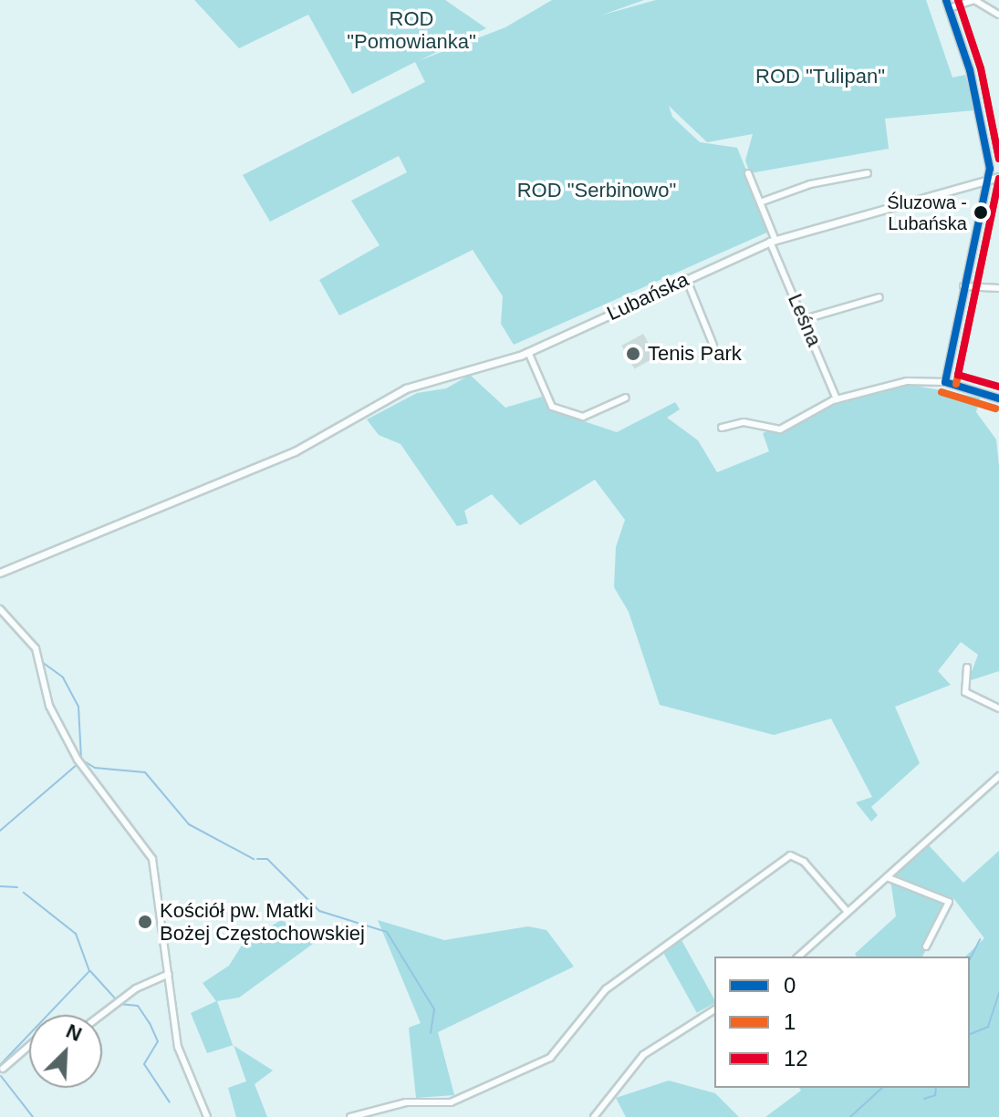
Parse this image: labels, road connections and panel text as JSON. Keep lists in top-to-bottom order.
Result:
{
  "streets": {
    "street": ["Lubańska", "Leśna"]
  },
  "crossings": [
    ["Lubańska", "Leśna"]
  ],
  "parks": ["ROD \"Pomowianka\"", "ROD \"Tulipan\"", "ROD \"Serbinowo\""],
  "places": ["Śluzowa - Lubańska", "Tenis Park", "Kościół pw. Matki Bożej Częstochowskiej"],
  "lines": ["transit line 0", "transit line 1", "transit line 12"],
  "legend": ["0", "1", "12"],
  "north": "top right"
}
